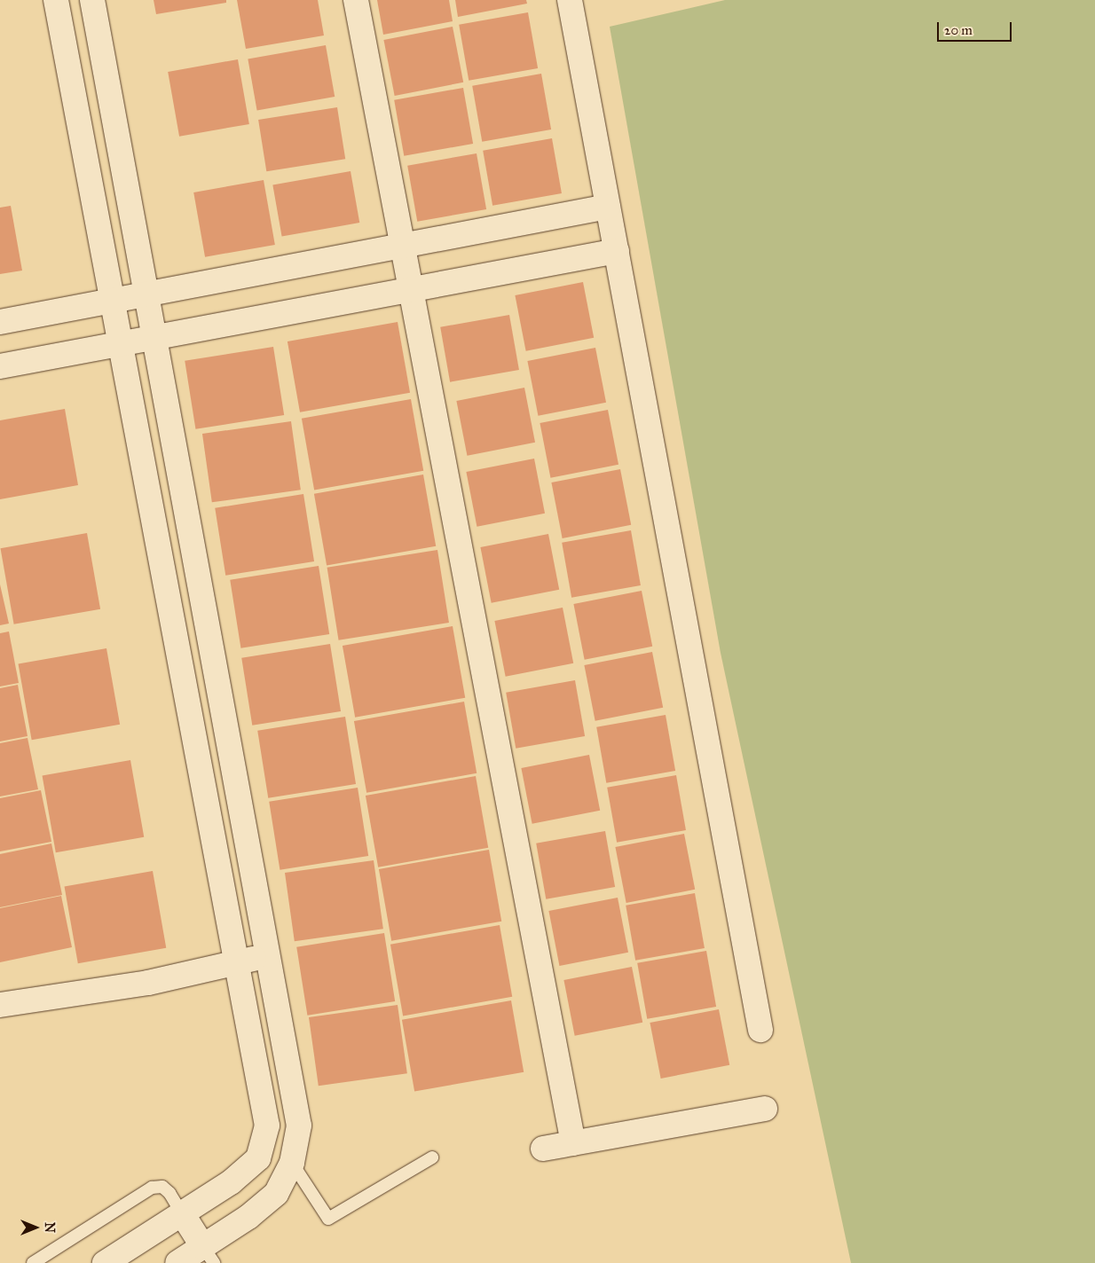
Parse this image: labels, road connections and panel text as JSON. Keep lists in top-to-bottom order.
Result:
{
  "scale_bar": "20 m",
  "north": "right"
}
